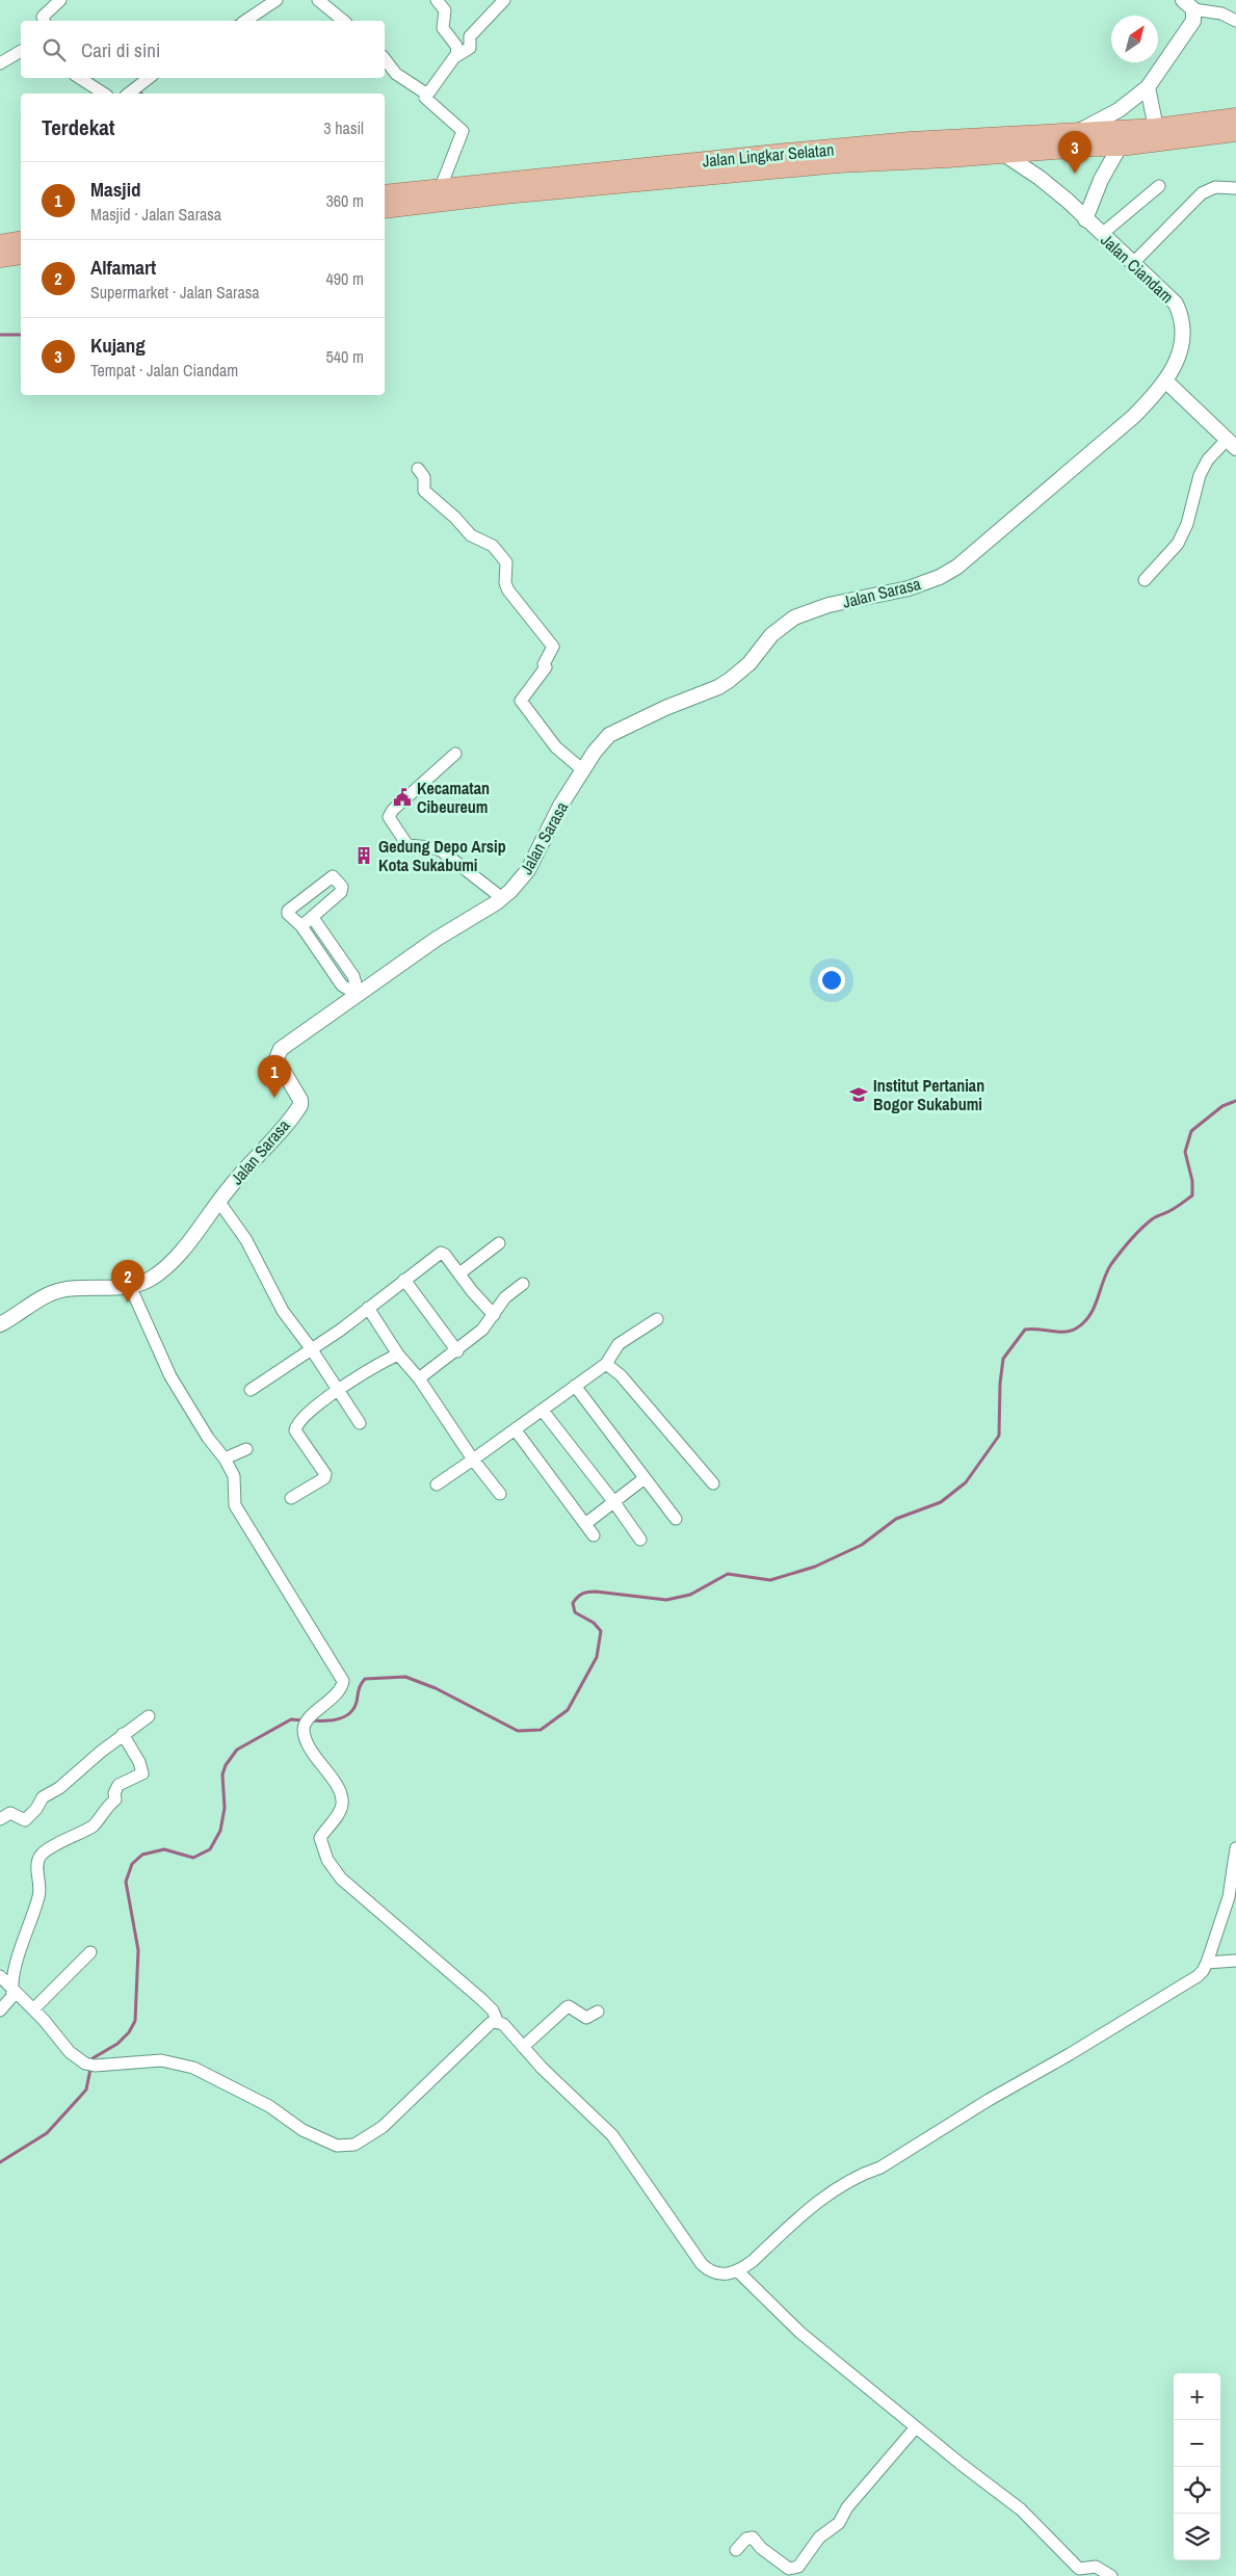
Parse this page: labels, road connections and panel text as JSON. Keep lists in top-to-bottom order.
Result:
{
  "streets": {
    "main road": ["Jalan Lingkar Selatan"],
    "street": ["Jalan Ciandam", "Jalan Sarasa"]
  },
  "crossings": [
    ["Jalan Lingkar Selatan", "Jalan Ciandam"],
    ["Jalan Ciandam", "Jalan Sarasa"]
  ],
  "places": {
    "public building": ["Kecamatan Cibeureum"],
    "building": ["Gedung Depo Arsip Kota Sukabumi"],
    "school or university": ["Institut Pertanian Bogor Sukabumi"]
  },
  "north": "top right",
  "page": {
    "search": "Cari di sini",
    "heading": ["Terdekat", "3 hasil"],
    "pins": ["3", "1", "2"],
    "list": [
      {
        "mark": "1",
        "name": "Masjid",
        "note": "Masjid · Jalan Sarasa",
        "value": "360 m"
      },
      {
        "mark": "2",
        "name": "Alfamart",
        "note": "Supermarket · Jalan Sarasa",
        "value": "490 m"
      },
      {
        "mark": "3",
        "name": "Kujang",
        "note": "Tempat · Jalan Ciandam",
        "value": "540 m"
      }
    ],
    "map_buttons": ["+", "−"]
  }
}
